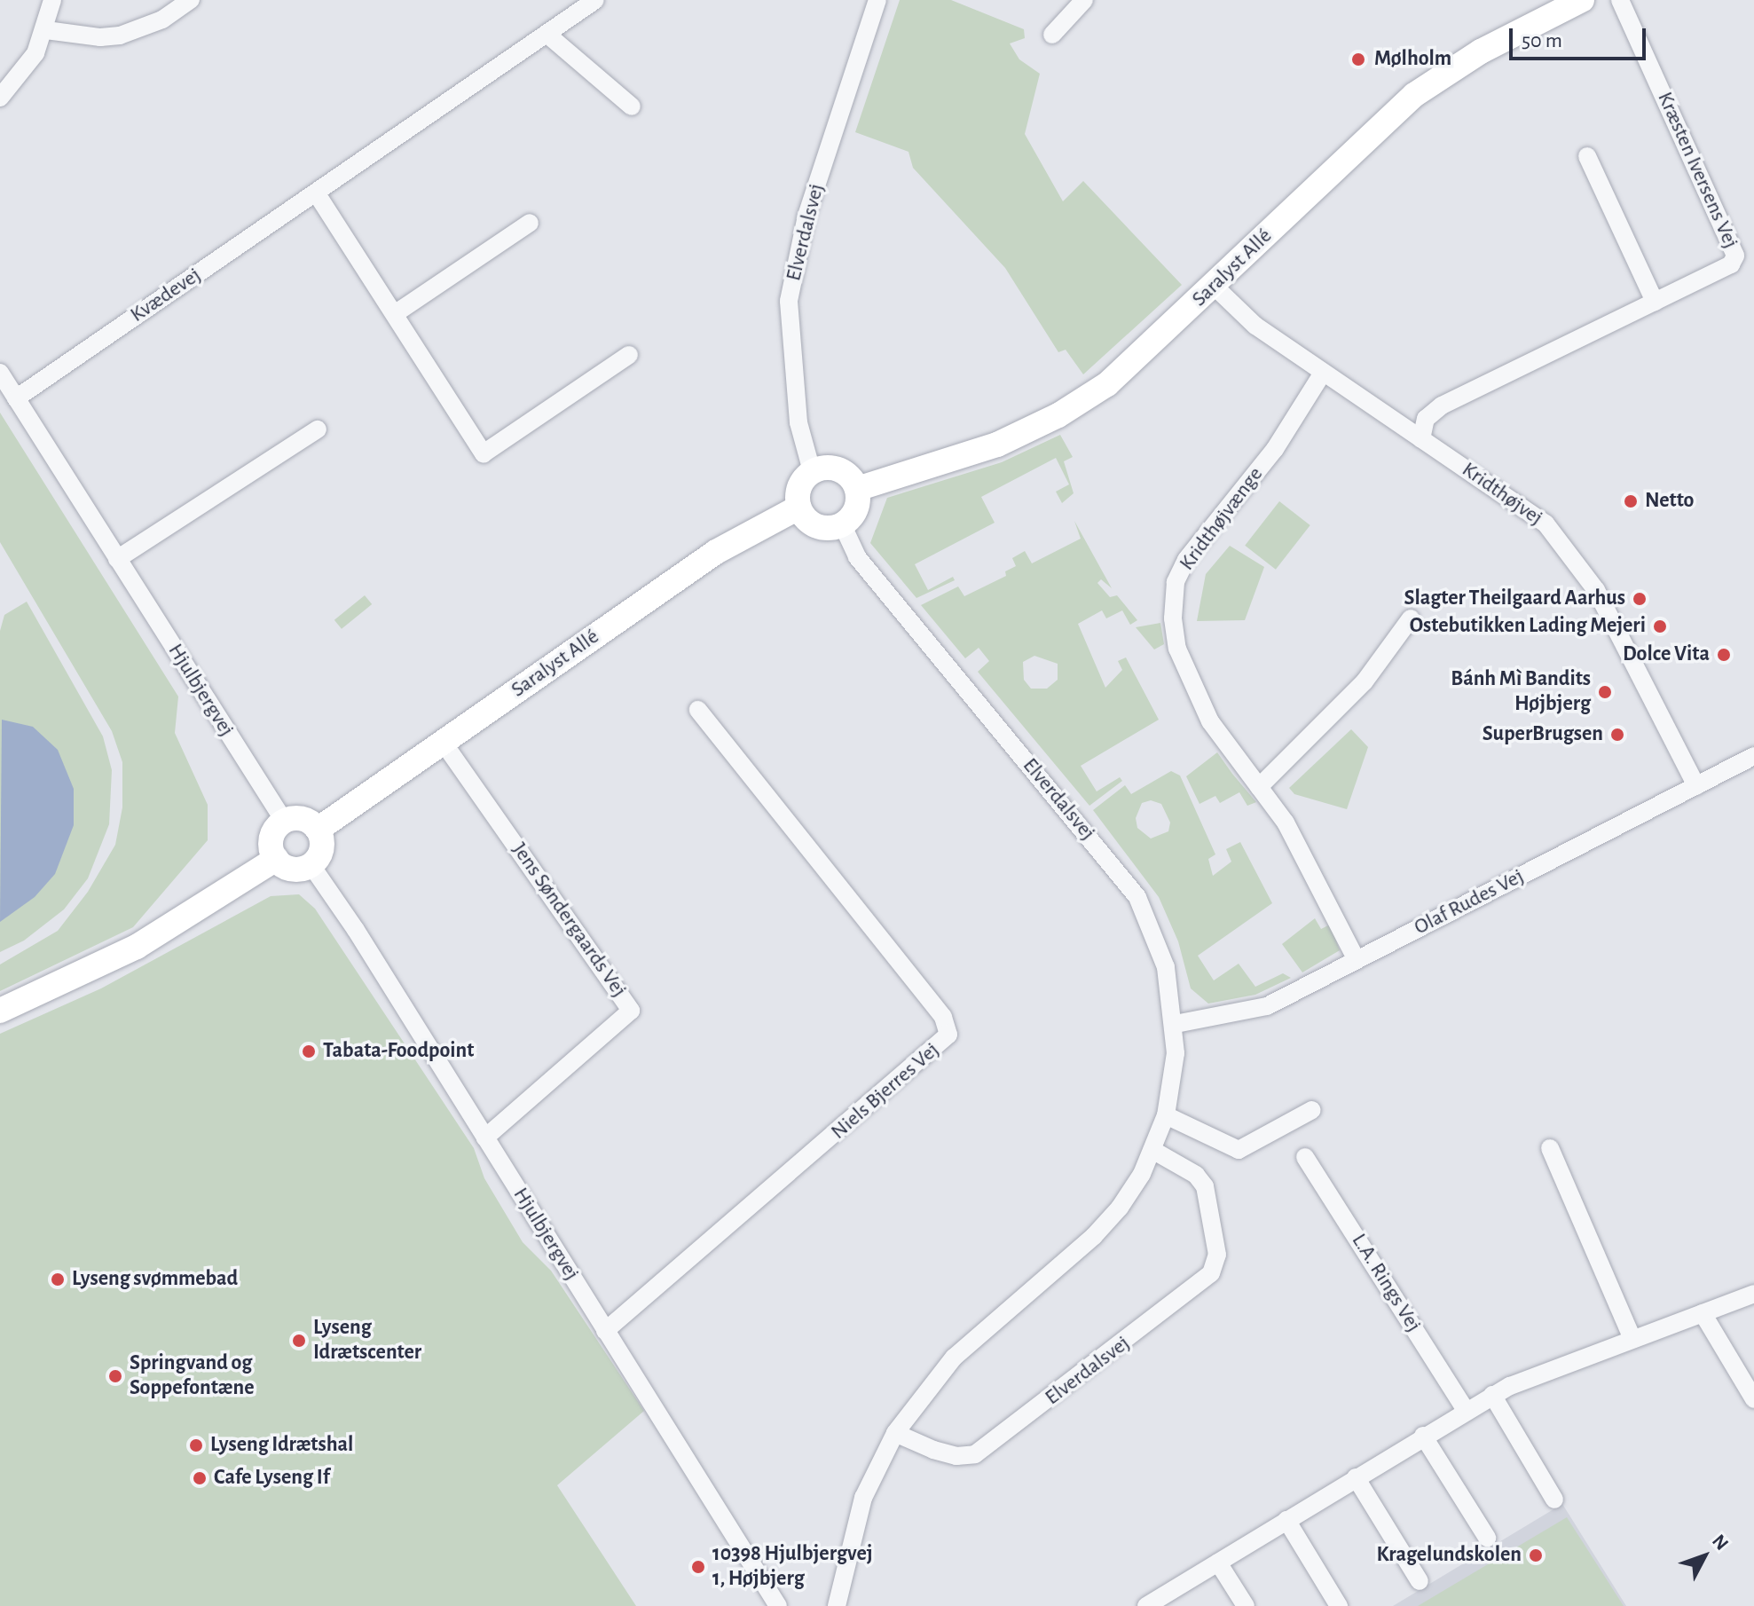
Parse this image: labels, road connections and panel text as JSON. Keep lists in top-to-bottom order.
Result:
{
  "streets": {
    "street": [
      "Kræsten Iversens Vej",
      "Elverdalsvej",
      "Saralyst Allé",
      "Kvædevej",
      "Kridthøjvej",
      "Kridthøjvænge",
      "Hjulbjergvej",
      "Olaf Rudes Vej",
      "Jens Søndergaards Vej",
      "Niels Bjerres Vej",
      "L.A. Rings Vej"
    ]
  },
  "crossings": [
    ["Kræsten Iversens Vej", "Kridthøjvej"],
    ["Elverdalsvej", "Saralyst Allé"],
    ["Elverdalsvej", "Olaf Rudes Vej"],
    ["Saralyst Allé", "Kridthøjvej"],
    ["Saralyst Allé", "Hjulbjergvej"],
    ["Saralyst Allé", "Jens Søndergaards Vej"],
    ["Kvædevej", "Hjulbjergvej"],
    ["Kridthøjvej", "Kridthøjvænge"],
    ["Kridthøjvej", "Olaf Rudes Vej"],
    ["Kridthøjvænge", "Olaf Rudes Vej"],
    ["Hjulbjergvej", "Jens Søndergaards Vej"],
    ["Hjulbjergvej", "Niels Bjerres Vej"]
  ],
  "places": [
    "Mølholm",
    "Netto",
    "Slagter Theilgaard Aarhus",
    "Ostebutikken Lading Mejeri",
    "Dolce Vita",
    "Bánh Mì Bandits Højbjerg",
    "SuperBrugsen",
    "Tabata-Foodpoint",
    "Lyseng svømmebad",
    "Lyseng Idrætscenter",
    "Springvand og Soppefontæne",
    "Lyseng Idrætshal",
    "Cafe Lyseng If",
    "Kragelundskolen",
    "10398 Hjulbjergvej 1, Højbjerg"
  ],
  "scale_bar": "50 m",
  "north": "top right"
}
